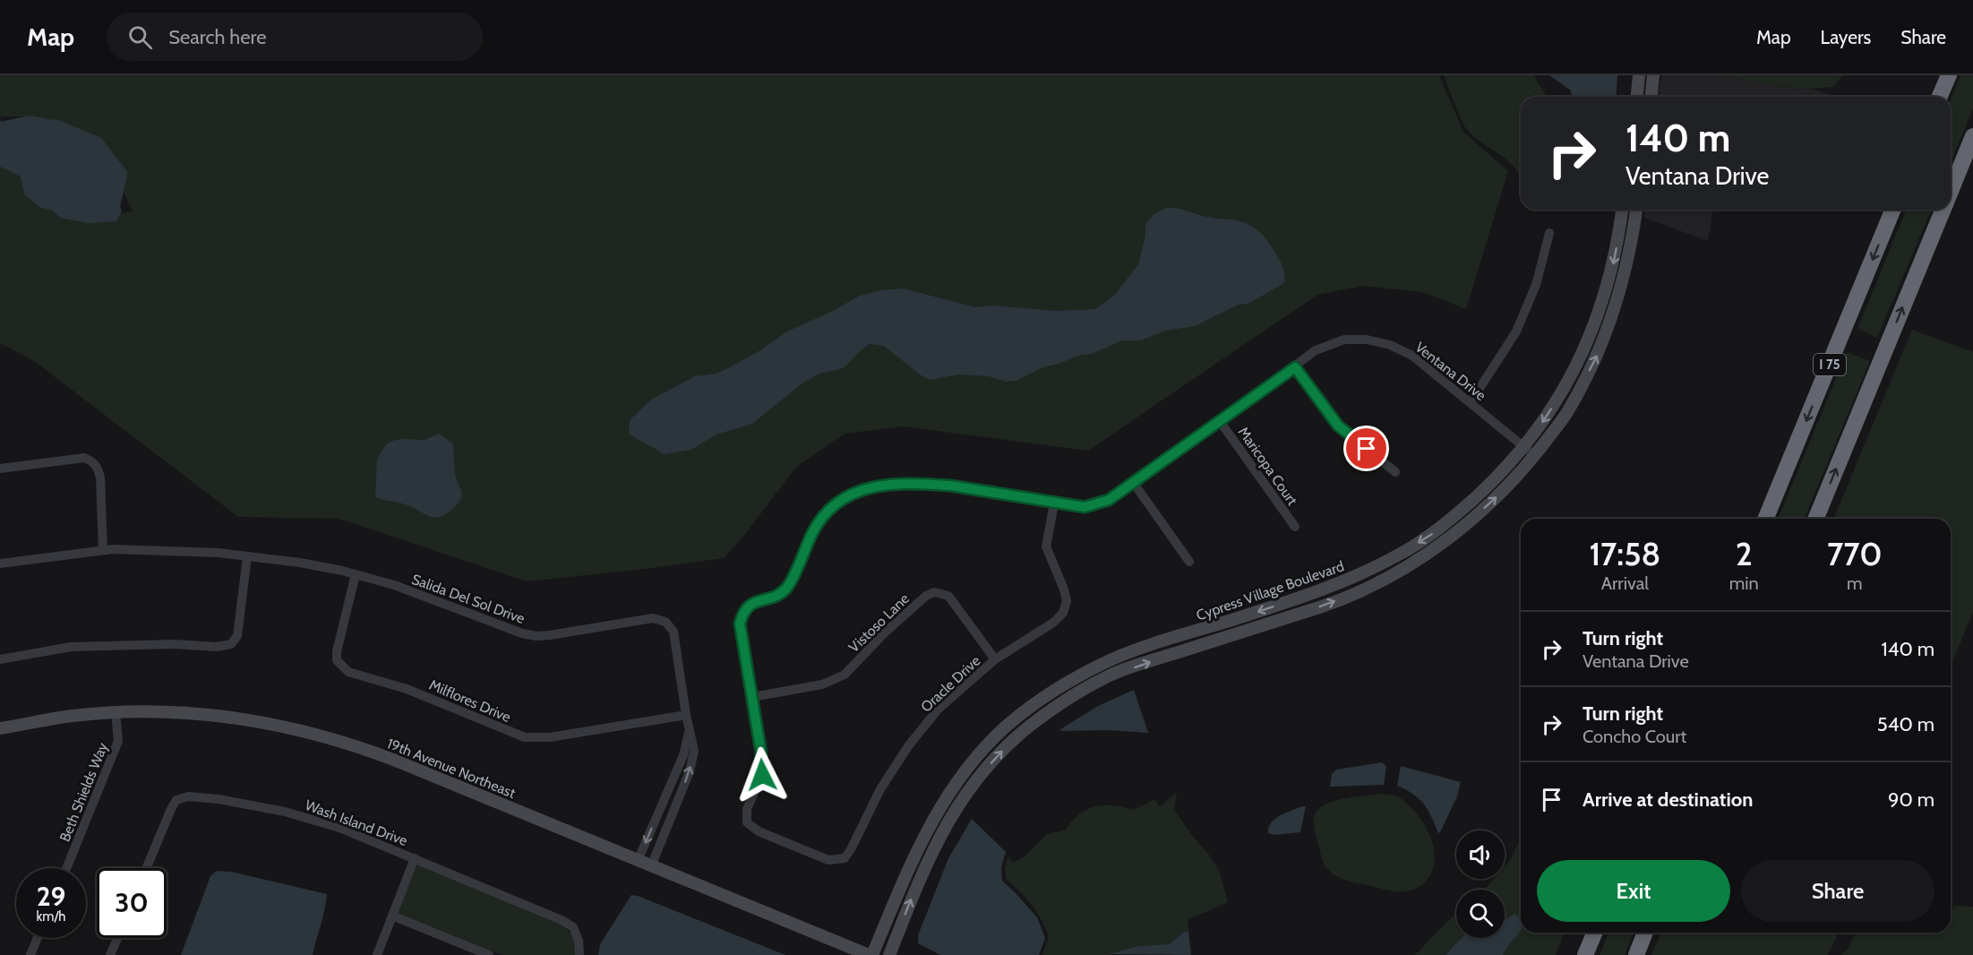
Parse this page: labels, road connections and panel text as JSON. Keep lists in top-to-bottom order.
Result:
{
  "streets": {
    "highway": ["I 75"],
    "street": [
      "Ventana Drive",
      "Maricopa Court",
      "Cypress Village Boulevard",
      "Salida Del Sol Drive",
      "Vistoso Lane",
      "Oracle Drive",
      "Milflores Drive",
      "19th Avenue Northeast",
      "Beth Shields Way",
      "Wash Island Drive"
    ]
  },
  "crossings": [
    ["Ventana Drive", "Maricopa Court"],
    ["Ventana Drive", "Cypress Village Boulevard"],
    ["Ventana Drive", "Vistoso Lane"],
    ["Ventana Drive", "Oracle Drive"],
    ["Cypress Village Boulevard", "19th Avenue Northeast"],
    ["Salida Del Sol Drive", "Milflores Drive"],
    ["Salida Del Sol Drive", "19th Avenue Northeast"],
    ["Vistoso Lane", "Oracle Drive"],
    ["19th Avenue Northeast", "Beth Shields Way"]
  ],
  "page": {
    "header": "Map",
    "search": "Search here",
    "nav": ["Map", "Layers", "Share"],
    "turn": ["140 m", "Ventana Drive"],
    "eta": [
      "17:58",
      "Arrival",
      "2",
      "min",
      "770",
      "m"
    ],
    "list": [
      {
        "name": "Turn right",
        "note": "Ventana Drive",
        "value": "140 m"
      },
      {
        "name": "Turn right",
        "note": "Concho Court",
        "value": "540 m"
      },
      {
        "name": "Arrive at destination",
        "value": "90 m"
      }
    ],
    "buttons": ["Exit", "Share"],
    "speed": "29 km/h",
    "limit": "30"
  }
}
